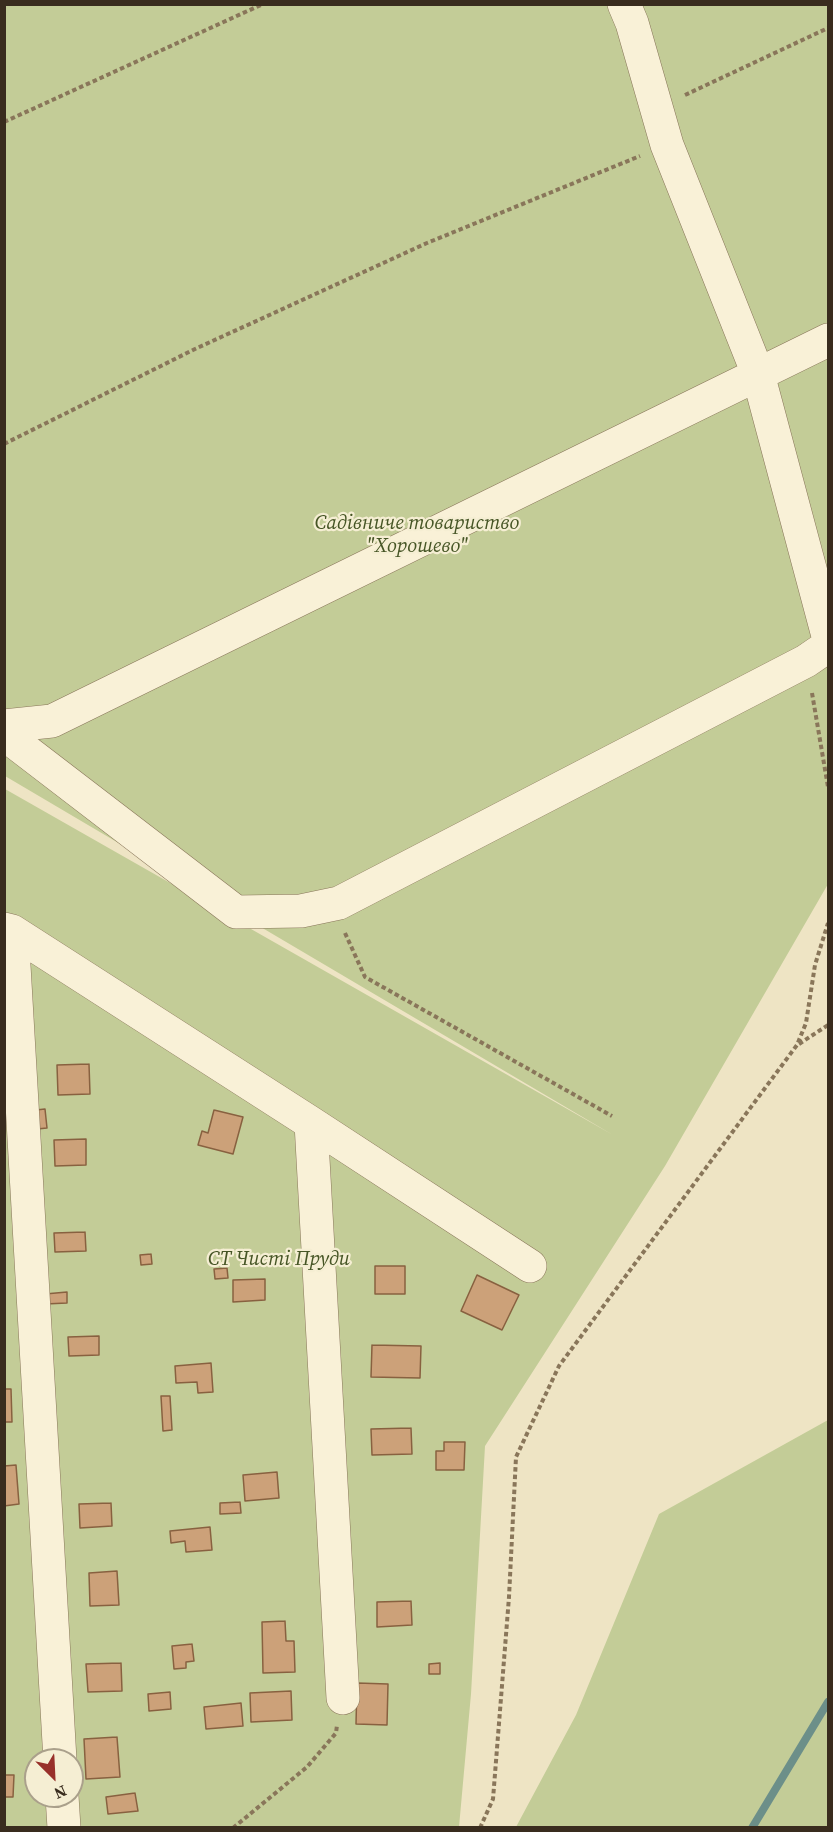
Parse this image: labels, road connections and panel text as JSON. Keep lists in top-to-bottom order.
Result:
{
  "parks": ["Садівниче товариство \"Хорошево\"", "СТ Чисті Пруди"],
  "north": "bottom right"
}
